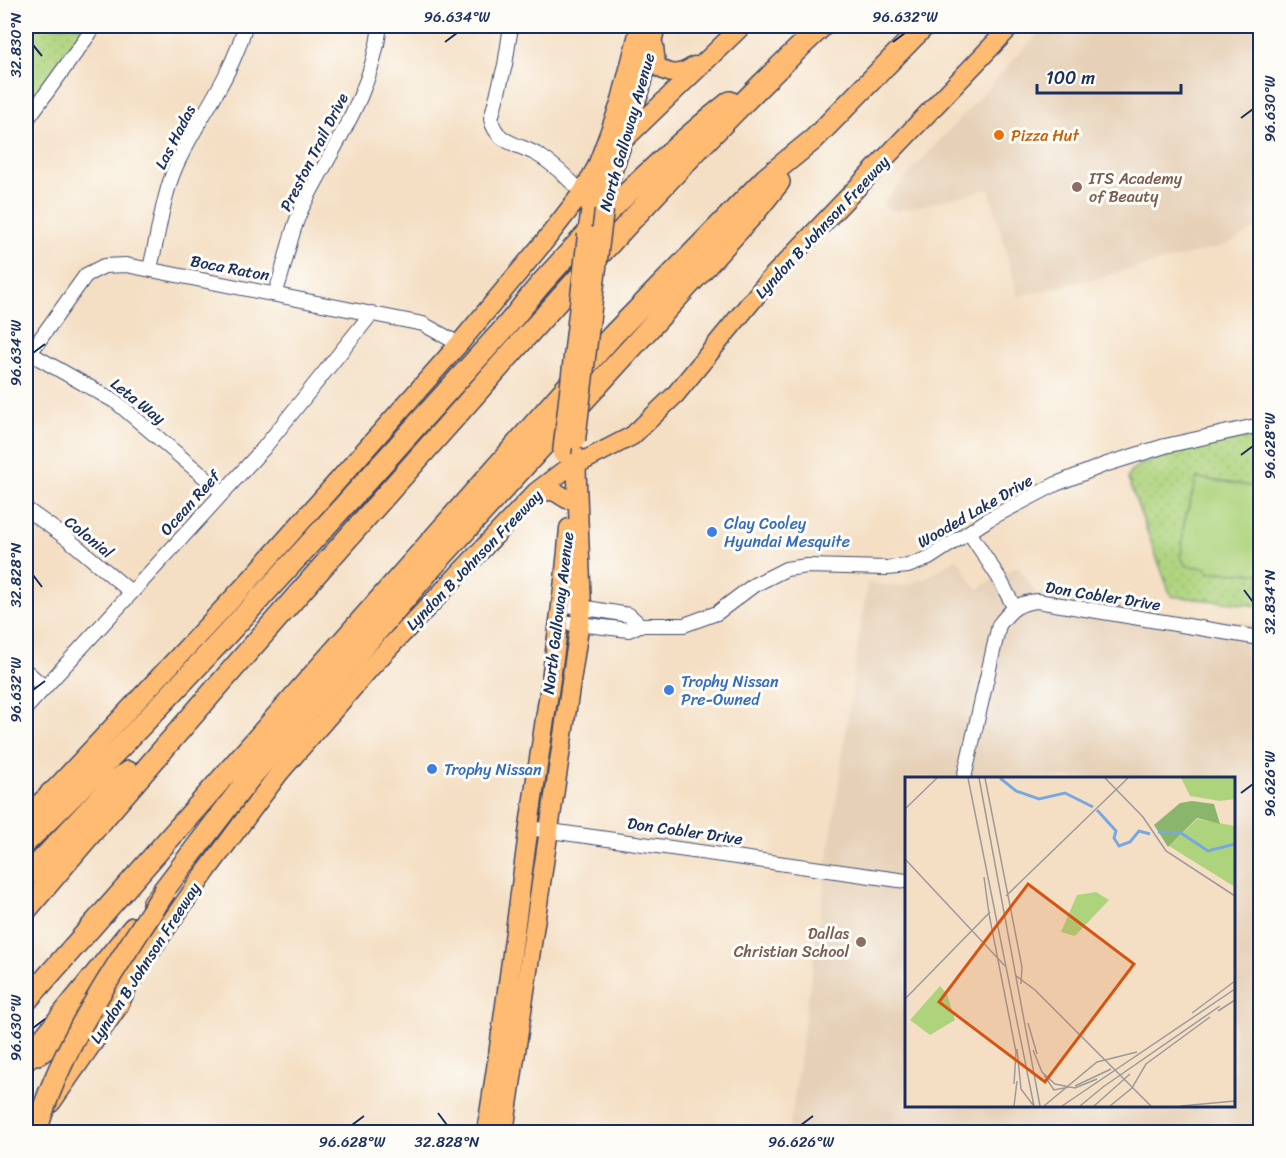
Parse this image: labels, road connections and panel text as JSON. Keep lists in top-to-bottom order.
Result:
{
  "streets": {
    "main road": ["North Galloway Avenue", "Lyndon B Johnson Freeway"],
    "street": [
      "Las Hadas",
      "Preston Trail Drive",
      "Boca Raton",
      "Leta Way",
      "Ocean Reef",
      "Wooded Lake Drive",
      "Colonial",
      "Don Cobler Drive"
    ]
  },
  "crossings": [
    ["North Galloway Avenue", "Lyndon B Johnson Freeway"],
    ["North Galloway Avenue", "Wooded Lake Drive"],
    ["North Galloway Avenue", "Don Cobler Drive"],
    ["Las Hadas", "Boca Raton"],
    ["Preston Trail Drive", "Boca Raton"],
    ["Boca Raton", "Leta Way"],
    ["Boca Raton", "Ocean Reef"],
    ["Leta Way", "Ocean Reef"],
    ["Ocean Reef", "Colonial"]
  ],
  "places": [
    "Pizza Hut",
    "ITS Academy of Beauty",
    "Clay Cooley Hyundai Mesquite",
    "Trophy Nissan Pre-Owned",
    "Trophy Nissan",
    "Dallas Christian School"
  ],
  "scale_bar": "100 m",
  "coordinates": [
    "96.634°W",
    "96.632°W",
    "32.830°N",
    "96.630°W",
    "96.628°W",
    "32.828°N",
    "32.834°N",
    "96.626°W"
  ]
}
